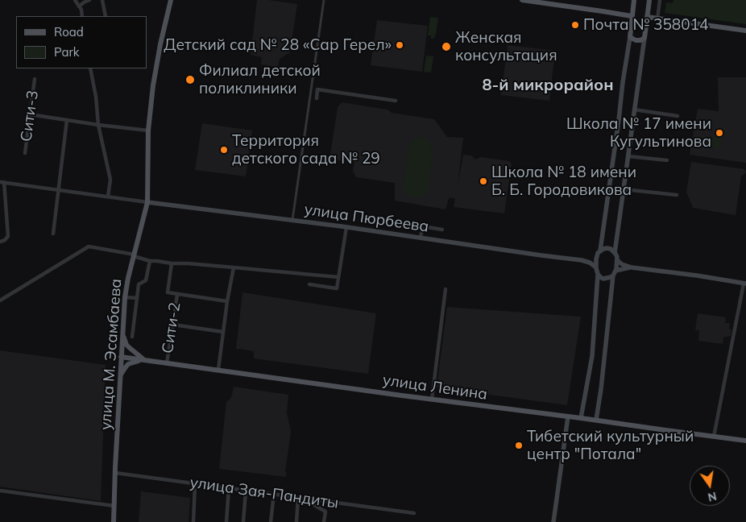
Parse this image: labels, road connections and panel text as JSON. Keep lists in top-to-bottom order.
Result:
{
  "streets": {
    "main road": ["улица Пюрбеева", "улица М. Эсамбаева", "улица Ленина"],
    "street": ["Сити-3", "Сити-2", "улица Зая-Пандиты"]
  },
  "crossings": [
    ["улица Пюрбеева", "улица М. Эсамбаева"],
    ["Сити-2", "улица Ленина"],
    ["улица М. Эсамбаева", "улица Ленина"],
    ["улица М. Эсамбаева", "улица Зая-Пандиты"]
  ],
  "districts": ["8-й микрорайон"],
  "places": [
    "Почта № 358014",
    "Детский сад № 28 «Сар Герел»",
    "Женская консультация",
    "Филиал детской поликлиники",
    "Школа № 17 имени Кугультинова",
    "Территория детского сада № 29",
    "Школа № 18 имени Б. Б. Городовикова",
    "Тибетский культурный центр \"Потала\""
  ],
  "legend": ["Road", "Park"],
  "north": "bottom"
}
